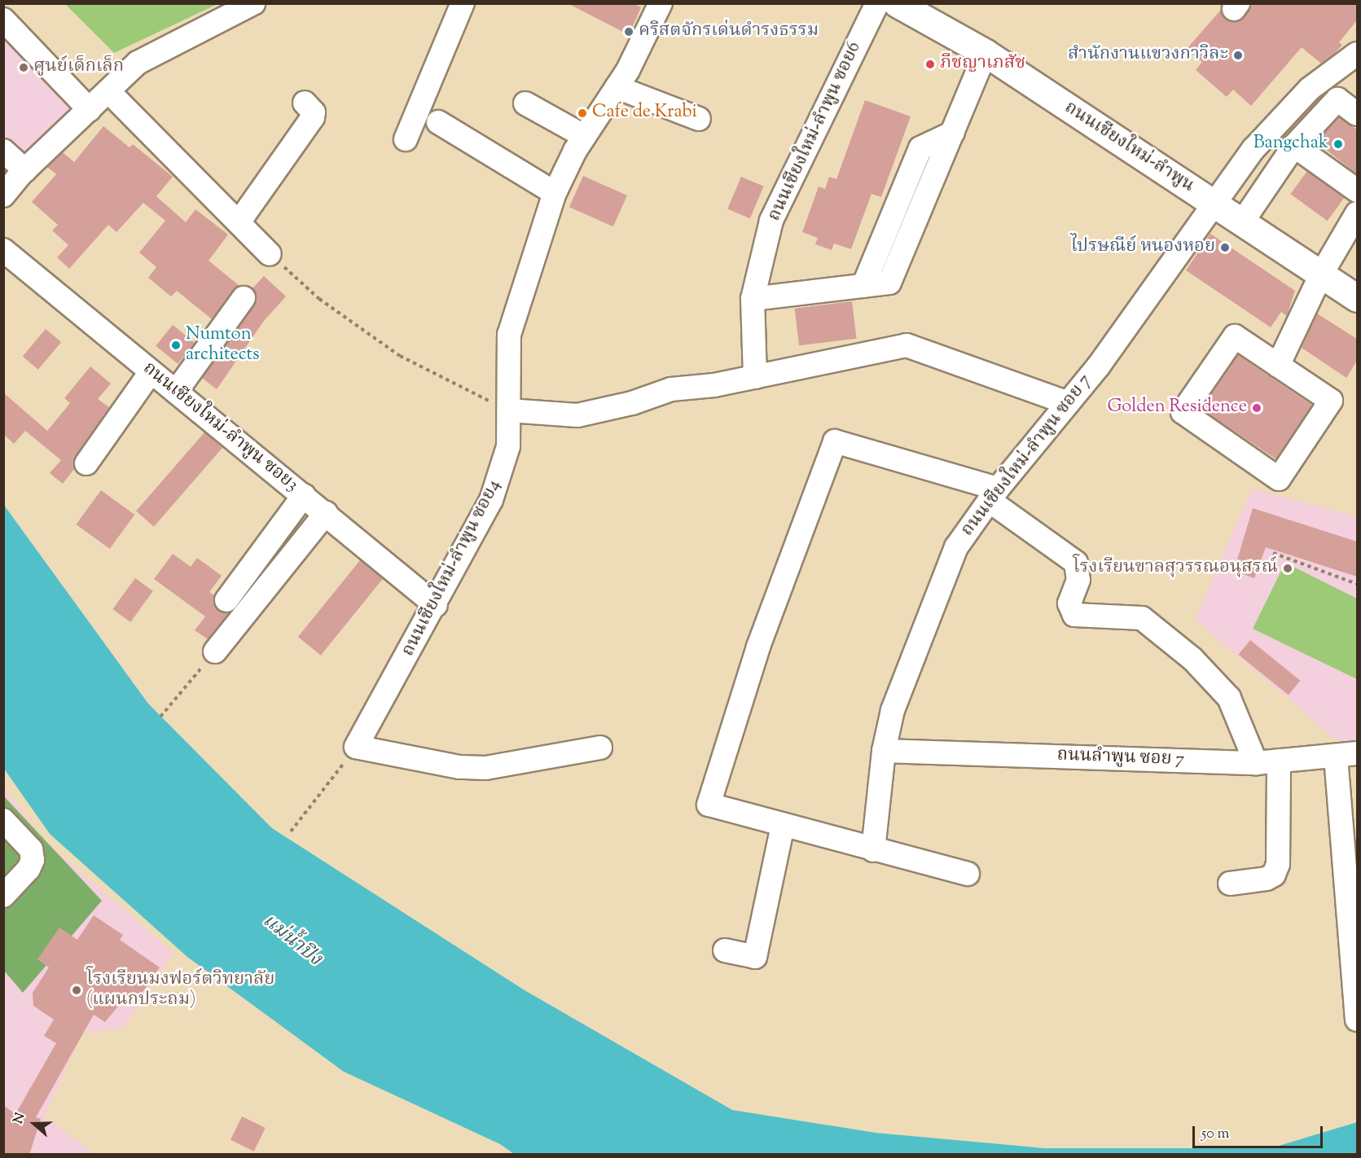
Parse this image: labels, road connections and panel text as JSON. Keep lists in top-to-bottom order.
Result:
{
  "streets": {
    "main road": ["ถนนเชียงใหม่-ลำพูน"],
    "street": [
      "ถนนเชียงใหม่-ลำพูน ซอย6",
      "ถนนเชียงใหม่-ลำพูน ซอย3",
      "ถนนเชียงใหม่-ลำพูน ซอย 7",
      "ถนนเชียงใหม่-ลำพูน ซอย4",
      "ถนนลำพูน ซอย 7"
    ]
  },
  "crossings": [
    ["ถนนเชียงใหม่-ลำพูน", "ถนนเชียงใหม่-ลำพูน ซอย 7"],
    ["ถนนเชียงใหม่-ลำพูน ซอย3", "ถนนเชียงใหม่-ลำพูน ซอย4"],
    ["ถนนเชียงใหม่-ลำพูน ซอย 7", "ถนนลำพูน ซอย 7"]
  ],
  "water": ["แม่น้ำปิง"],
  "places": [
    "คริสตจักรเด่นดำรงธรรม",
    "สำนักงานแขวงกาวิละ",
    "ภีชญาเภสัช",
    "ศูนย์เด็กเล็ก",
    "Cafe de Krabi",
    "Bangchak",
    "ไปรษณีย์ หนองหอย",
    "Numton architects",
    "Golden Residence",
    "โรงเรียนขาลสุวรรณอนุสรณ์",
    "โรงเรียนมงฟอร์ตวิทยาลัย (แผนกประถม)"
  ],
  "scale_bar": "50 m",
  "north": "left"
}
